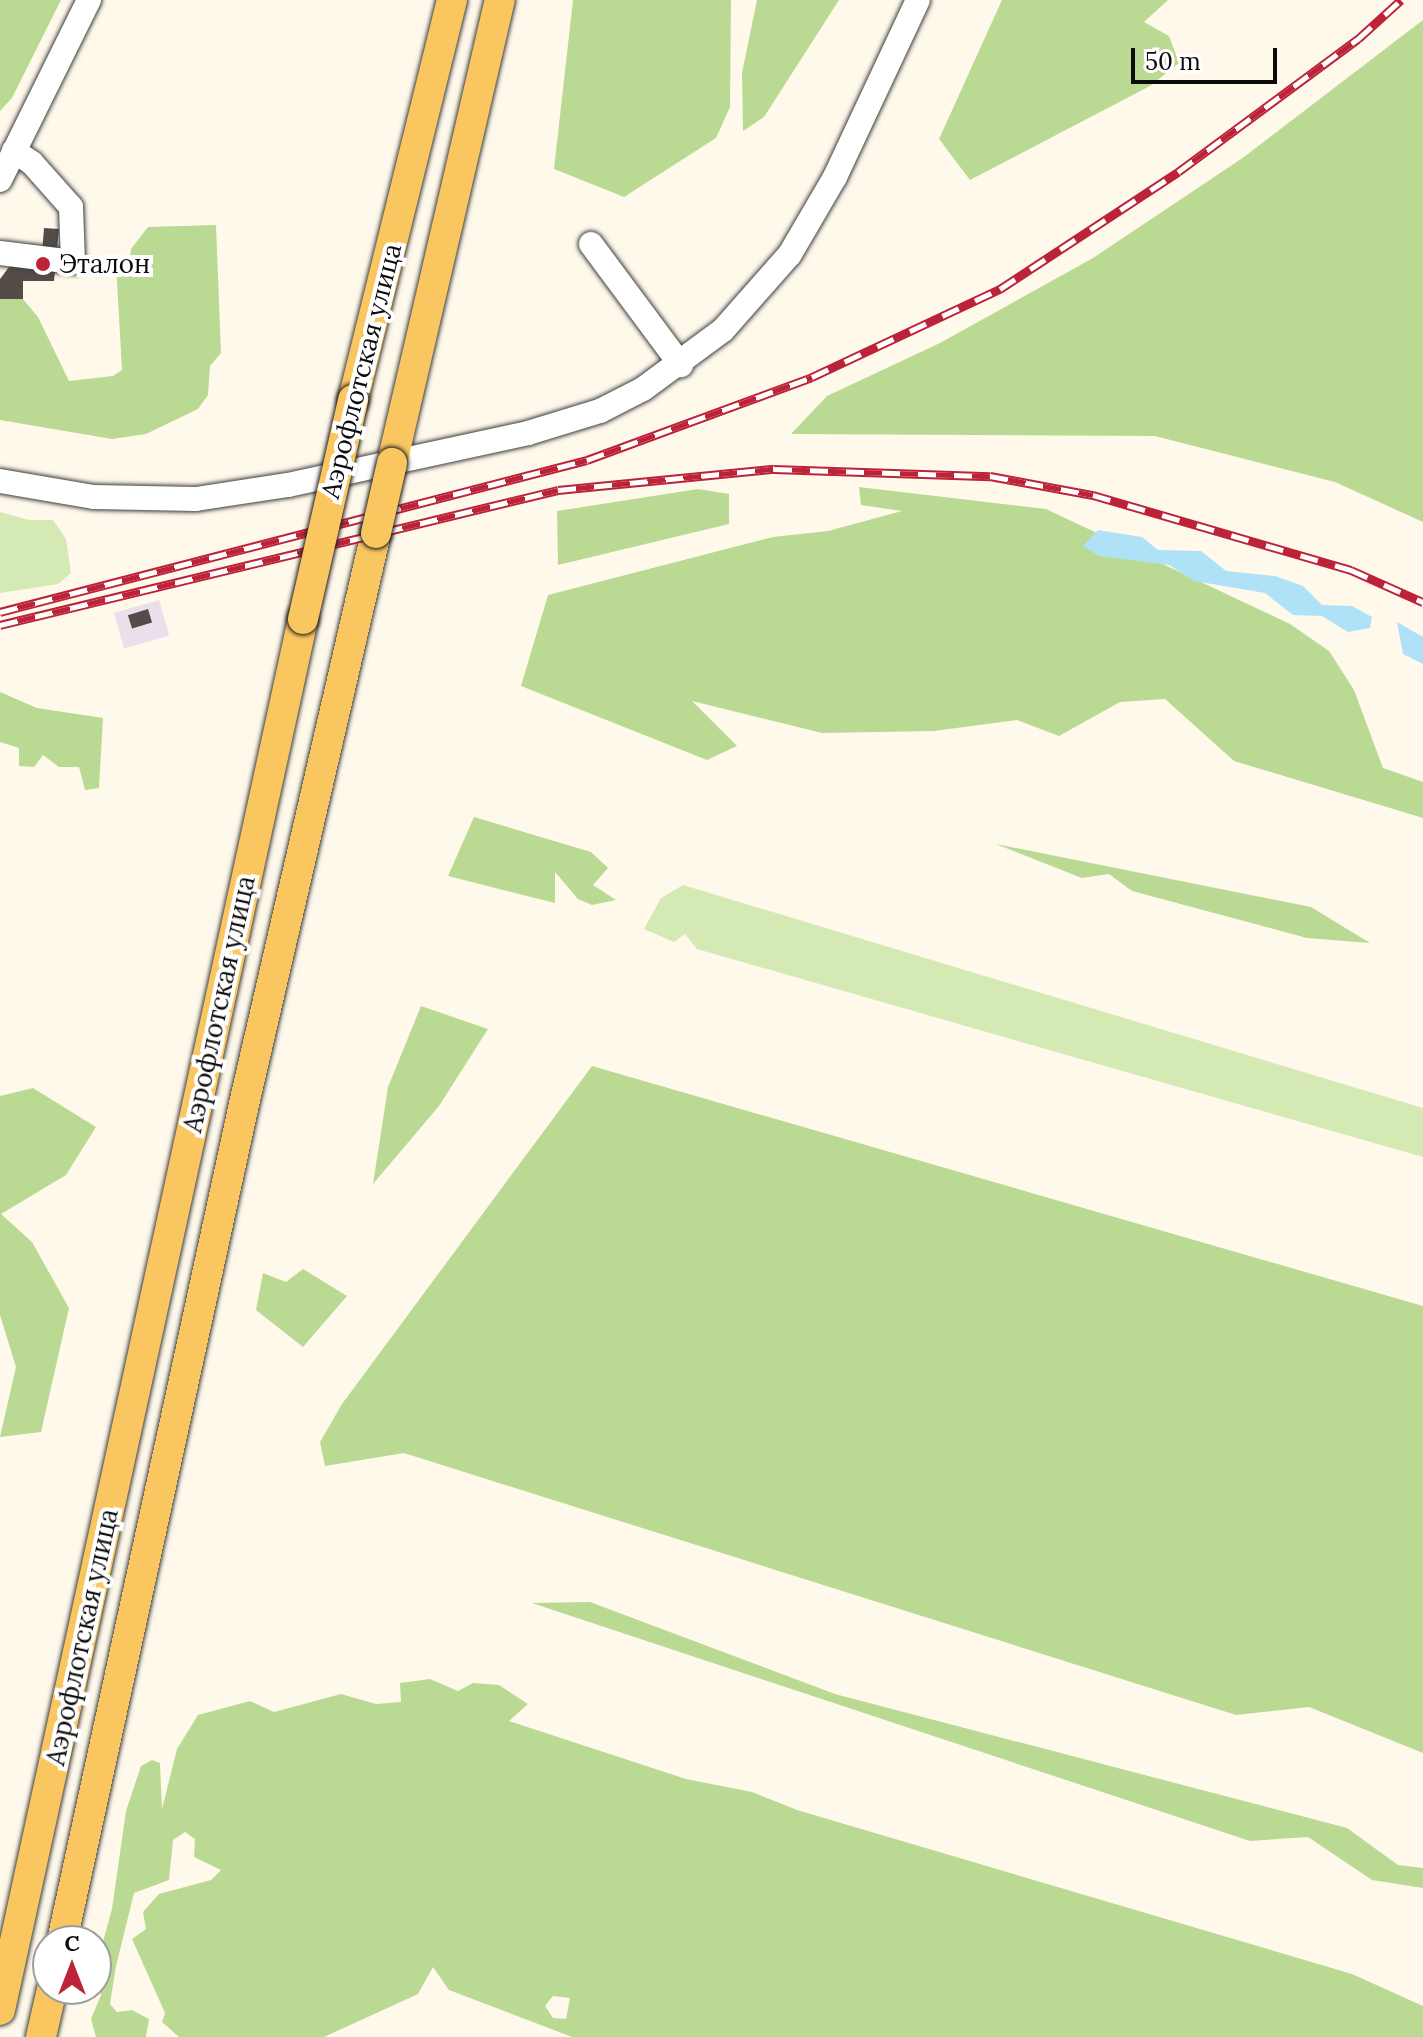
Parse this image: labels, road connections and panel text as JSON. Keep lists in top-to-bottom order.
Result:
{
  "streets": {
    "main road": ["Аэрофлотская улица"]
  },
  "places": ["Эталон"],
  "scale_bar": "50 m",
  "north": "top"
}
